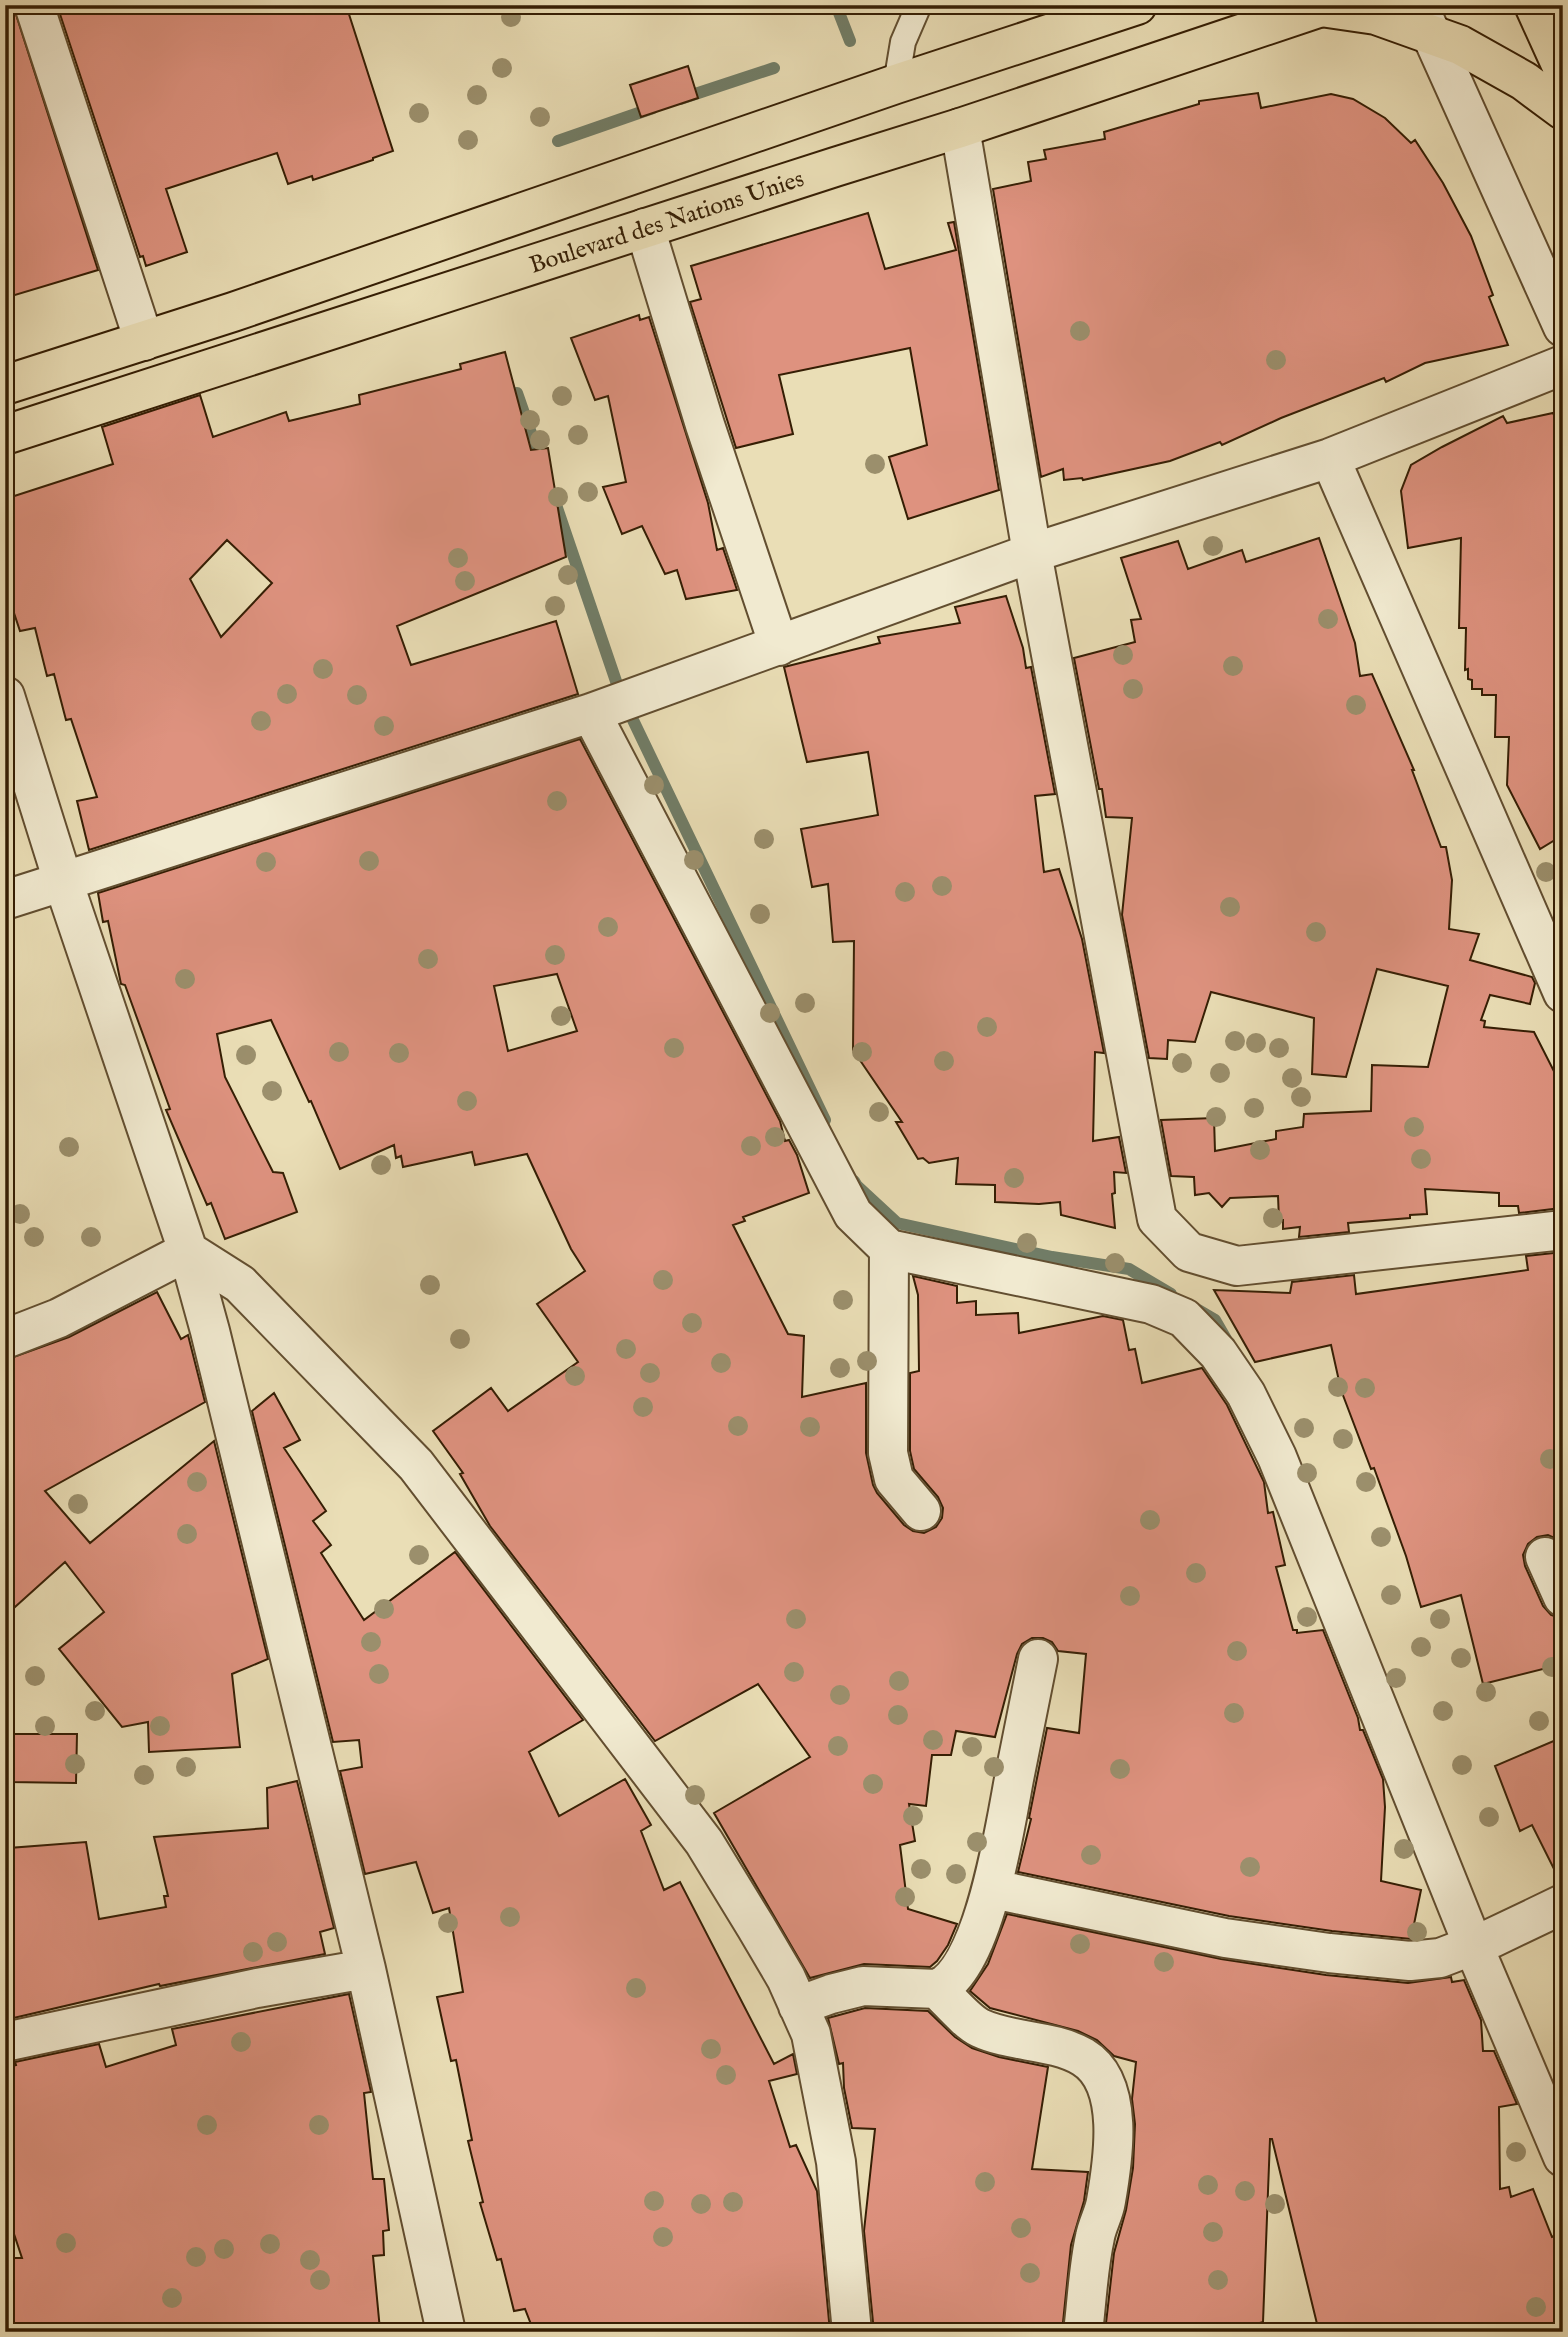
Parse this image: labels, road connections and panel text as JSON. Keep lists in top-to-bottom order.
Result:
{
  "streets": {
    "main road": ["Boulevard des Nations Unies"]
  }
}
